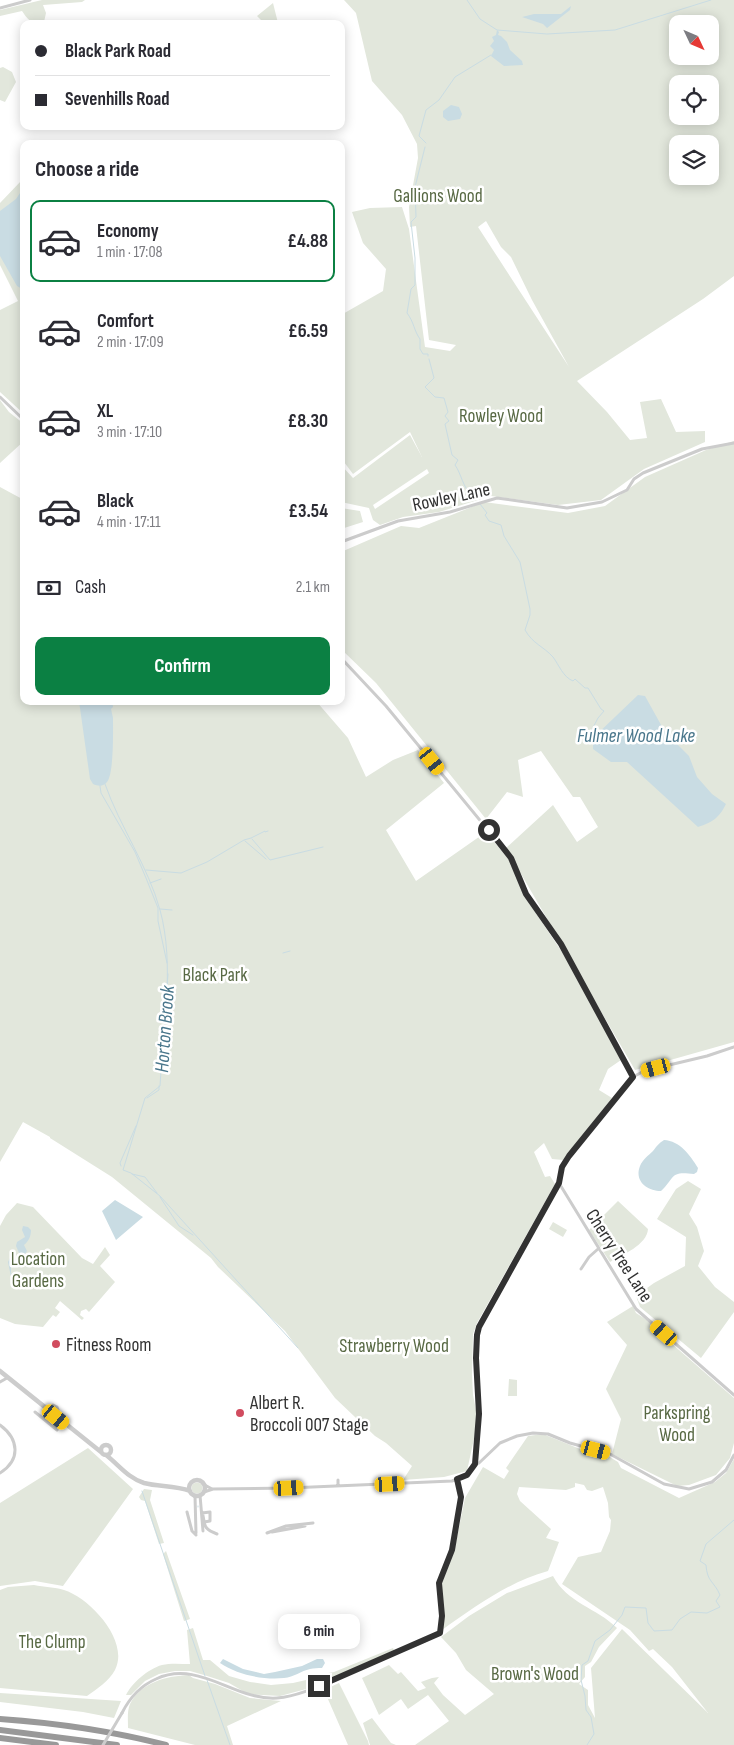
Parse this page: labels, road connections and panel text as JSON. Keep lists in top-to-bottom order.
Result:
{
  "streets": {
    "street": ["Rowley Lane", "Cherry Tree Lane"]
  },
  "water": ["Fulmer Wood Lake", "Horton Brook"],
  "parks": [
    "Gallions Wood",
    "Rowley Wood",
    "Black Park",
    "Location Gardens",
    "Strawberry Wood",
    "Parkspring Wood",
    "The Clump",
    "Brown's Wood"
  ],
  "places": ["Fitness Room", "Albert R. Broccoli 007 Stage"],
  "north": "bottom right",
  "page": {
    "banner": ["Black Park Road", "Sevenhills Road"],
    "heading": "Choose a ride",
    "list": [
      {
        "name": "Economy",
        "note": "1 min · 17:08",
        "value": "£4.88"
      },
      {
        "name": "Comfort",
        "note": "2 min · 17:09",
        "value": "£6.59"
      },
      {
        "name": "XL",
        "note": "3 min · 17:10",
        "value": "£8.30"
      },
      {
        "name": "Black",
        "note": "4 min · 17:11",
        "value": "£3.54"
      }
    ],
    "pay": ["Cash", "2.1 km"],
    "buttons": "Confirm",
    "bubble": "6 min"
  }
}
